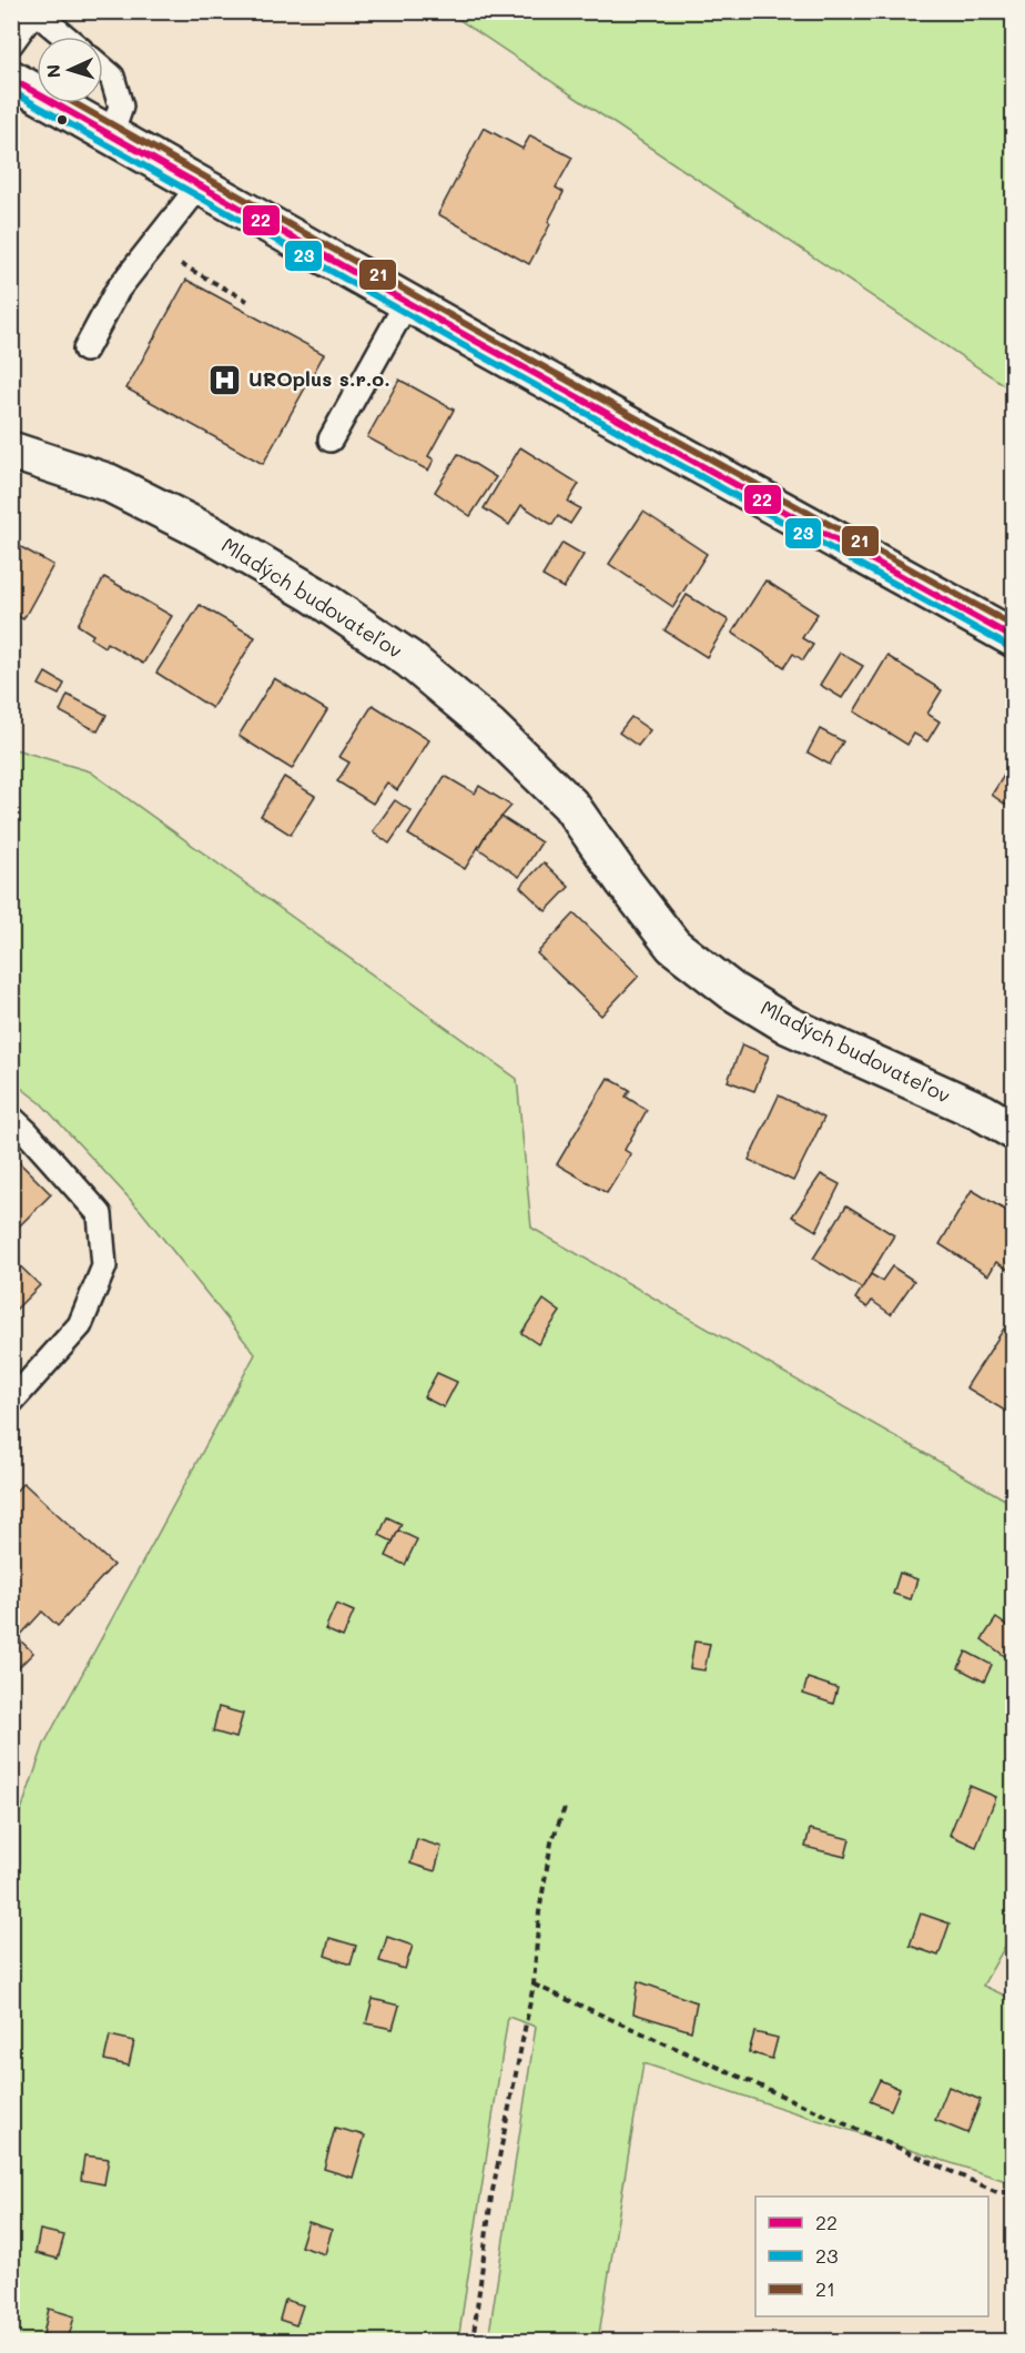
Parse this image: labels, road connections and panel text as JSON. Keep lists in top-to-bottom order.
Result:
{
  "streets": {
    "street": ["Mladých budovateľov"]
  },
  "places": {
    "hospital": ["UROplus s.r.o."]
  },
  "lines": ["transit line 22", "transit line 23", "transit line 21"],
  "legend": ["22", "23", "21"],
  "north": "left"
}
